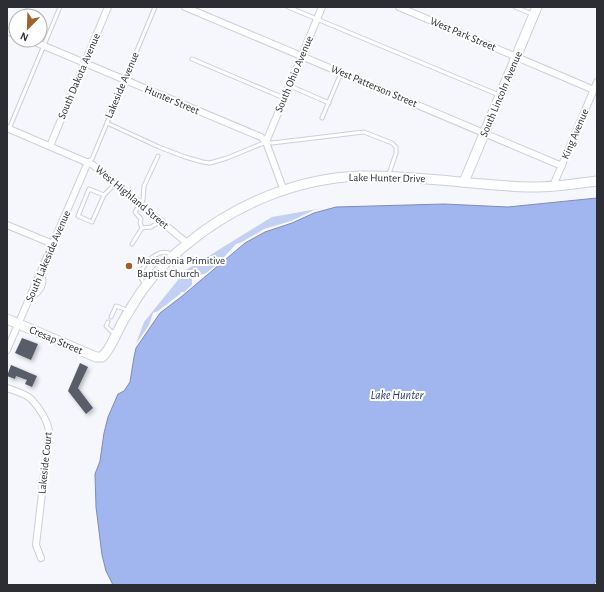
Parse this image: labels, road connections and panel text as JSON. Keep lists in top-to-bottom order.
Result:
{
  "streets": {
    "street": [
      "West Park Street",
      "South Ohio Avenue",
      "South Dakota Avenue",
      "West Patterson Street",
      "South Lincoln Avenue",
      "Hunter Street",
      "King Avenue",
      "Lake Hunter Drive",
      "West Highland Street",
      "South Lakeside Avenue",
      "Cresap Street",
      "Lakeside Court"
    ],
    "lane": ["Lakeside Avenue"]
  },
  "crossings": [
    ["West Park Street", "South Lincoln Avenue"],
    ["West Park Street", "King Avenue"],
    ["South Ohio Avenue", "West Patterson Street"],
    ["South Ohio Avenue", "Hunter Street"],
    ["South Dakota Avenue", "Hunter Street"],
    ["South Dakota Avenue", "West Highland Street"],
    ["Lakeside Avenue", "Hunter Street"],
    ["Lakeside Avenue", "West Highland Street"],
    ["Lakeside Avenue", "South Lakeside Avenue"],
    ["West Patterson Street", "South Lincoln Avenue"],
    ["West Patterson Street", "King Avenue"],
    ["South Lincoln Avenue", "Lake Hunter Drive"],
    ["King Avenue", "Lake Hunter Drive"],
    ["Lake Hunter Drive", "West Highland Street"],
    ["Lake Hunter Drive", "Cresap Street"],
    ["West Highland Street", "South Lakeside Avenue"],
    ["South Lakeside Avenue", "Cresap Street"]
  ],
  "water": ["Lake Hunter"],
  "places": ["Macedonia Primitive Baptist Church"],
  "north": "bottom left"
}
